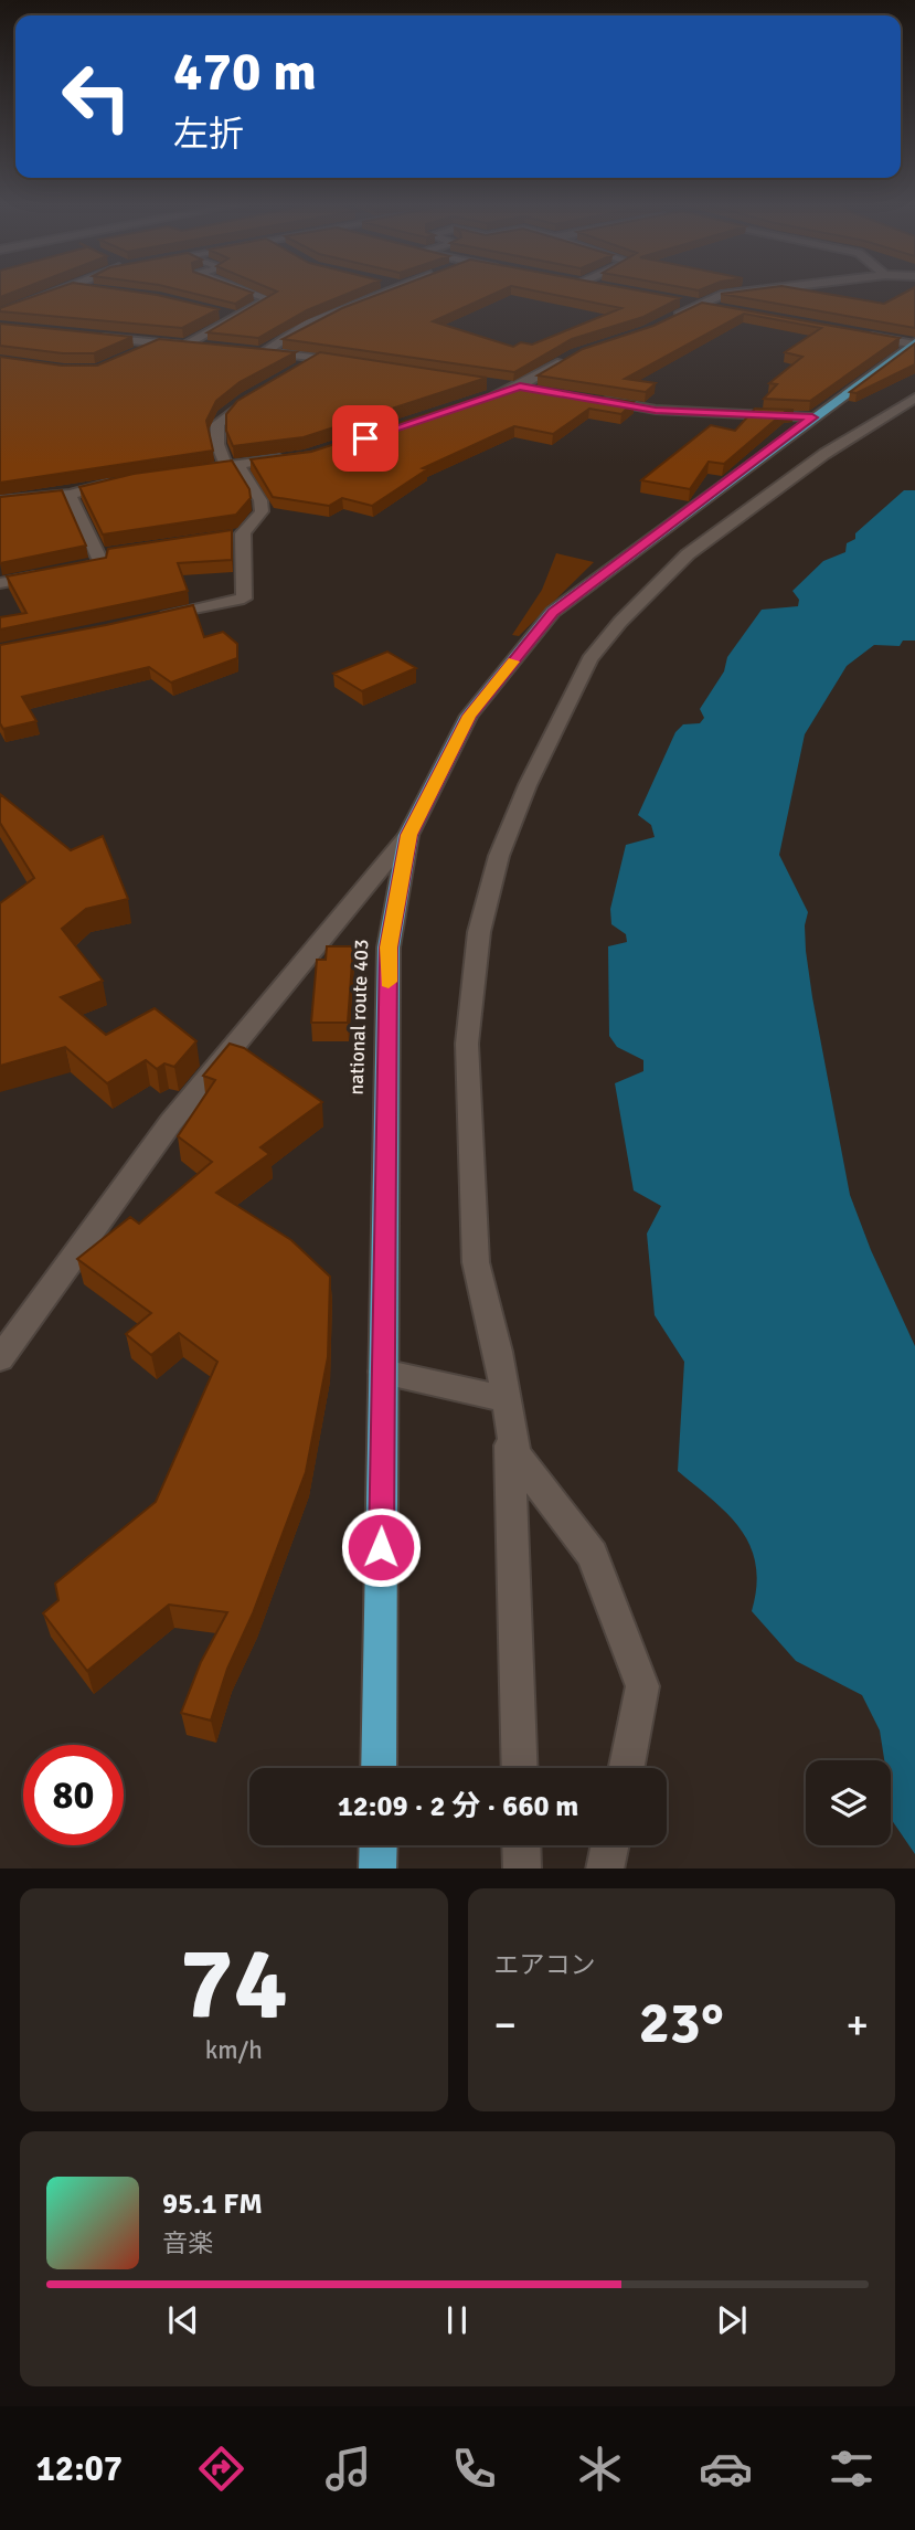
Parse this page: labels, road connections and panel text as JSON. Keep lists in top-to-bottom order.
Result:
{
  "streets": {
    "highway": ["national route 403"]
  },
  "page": {
    "turn": ["470 m", "左折"],
    "limit": "80",
    "trip": "12:09 · 2 分 · 660 m",
    "tile": [
      ["74", "km/h"],
      "エアコン"
    ],
    "heat": ["−", "23°", "+"],
    "song": ["95.1 FM", "音楽"],
    "tabs": "12:07"
  }
}
